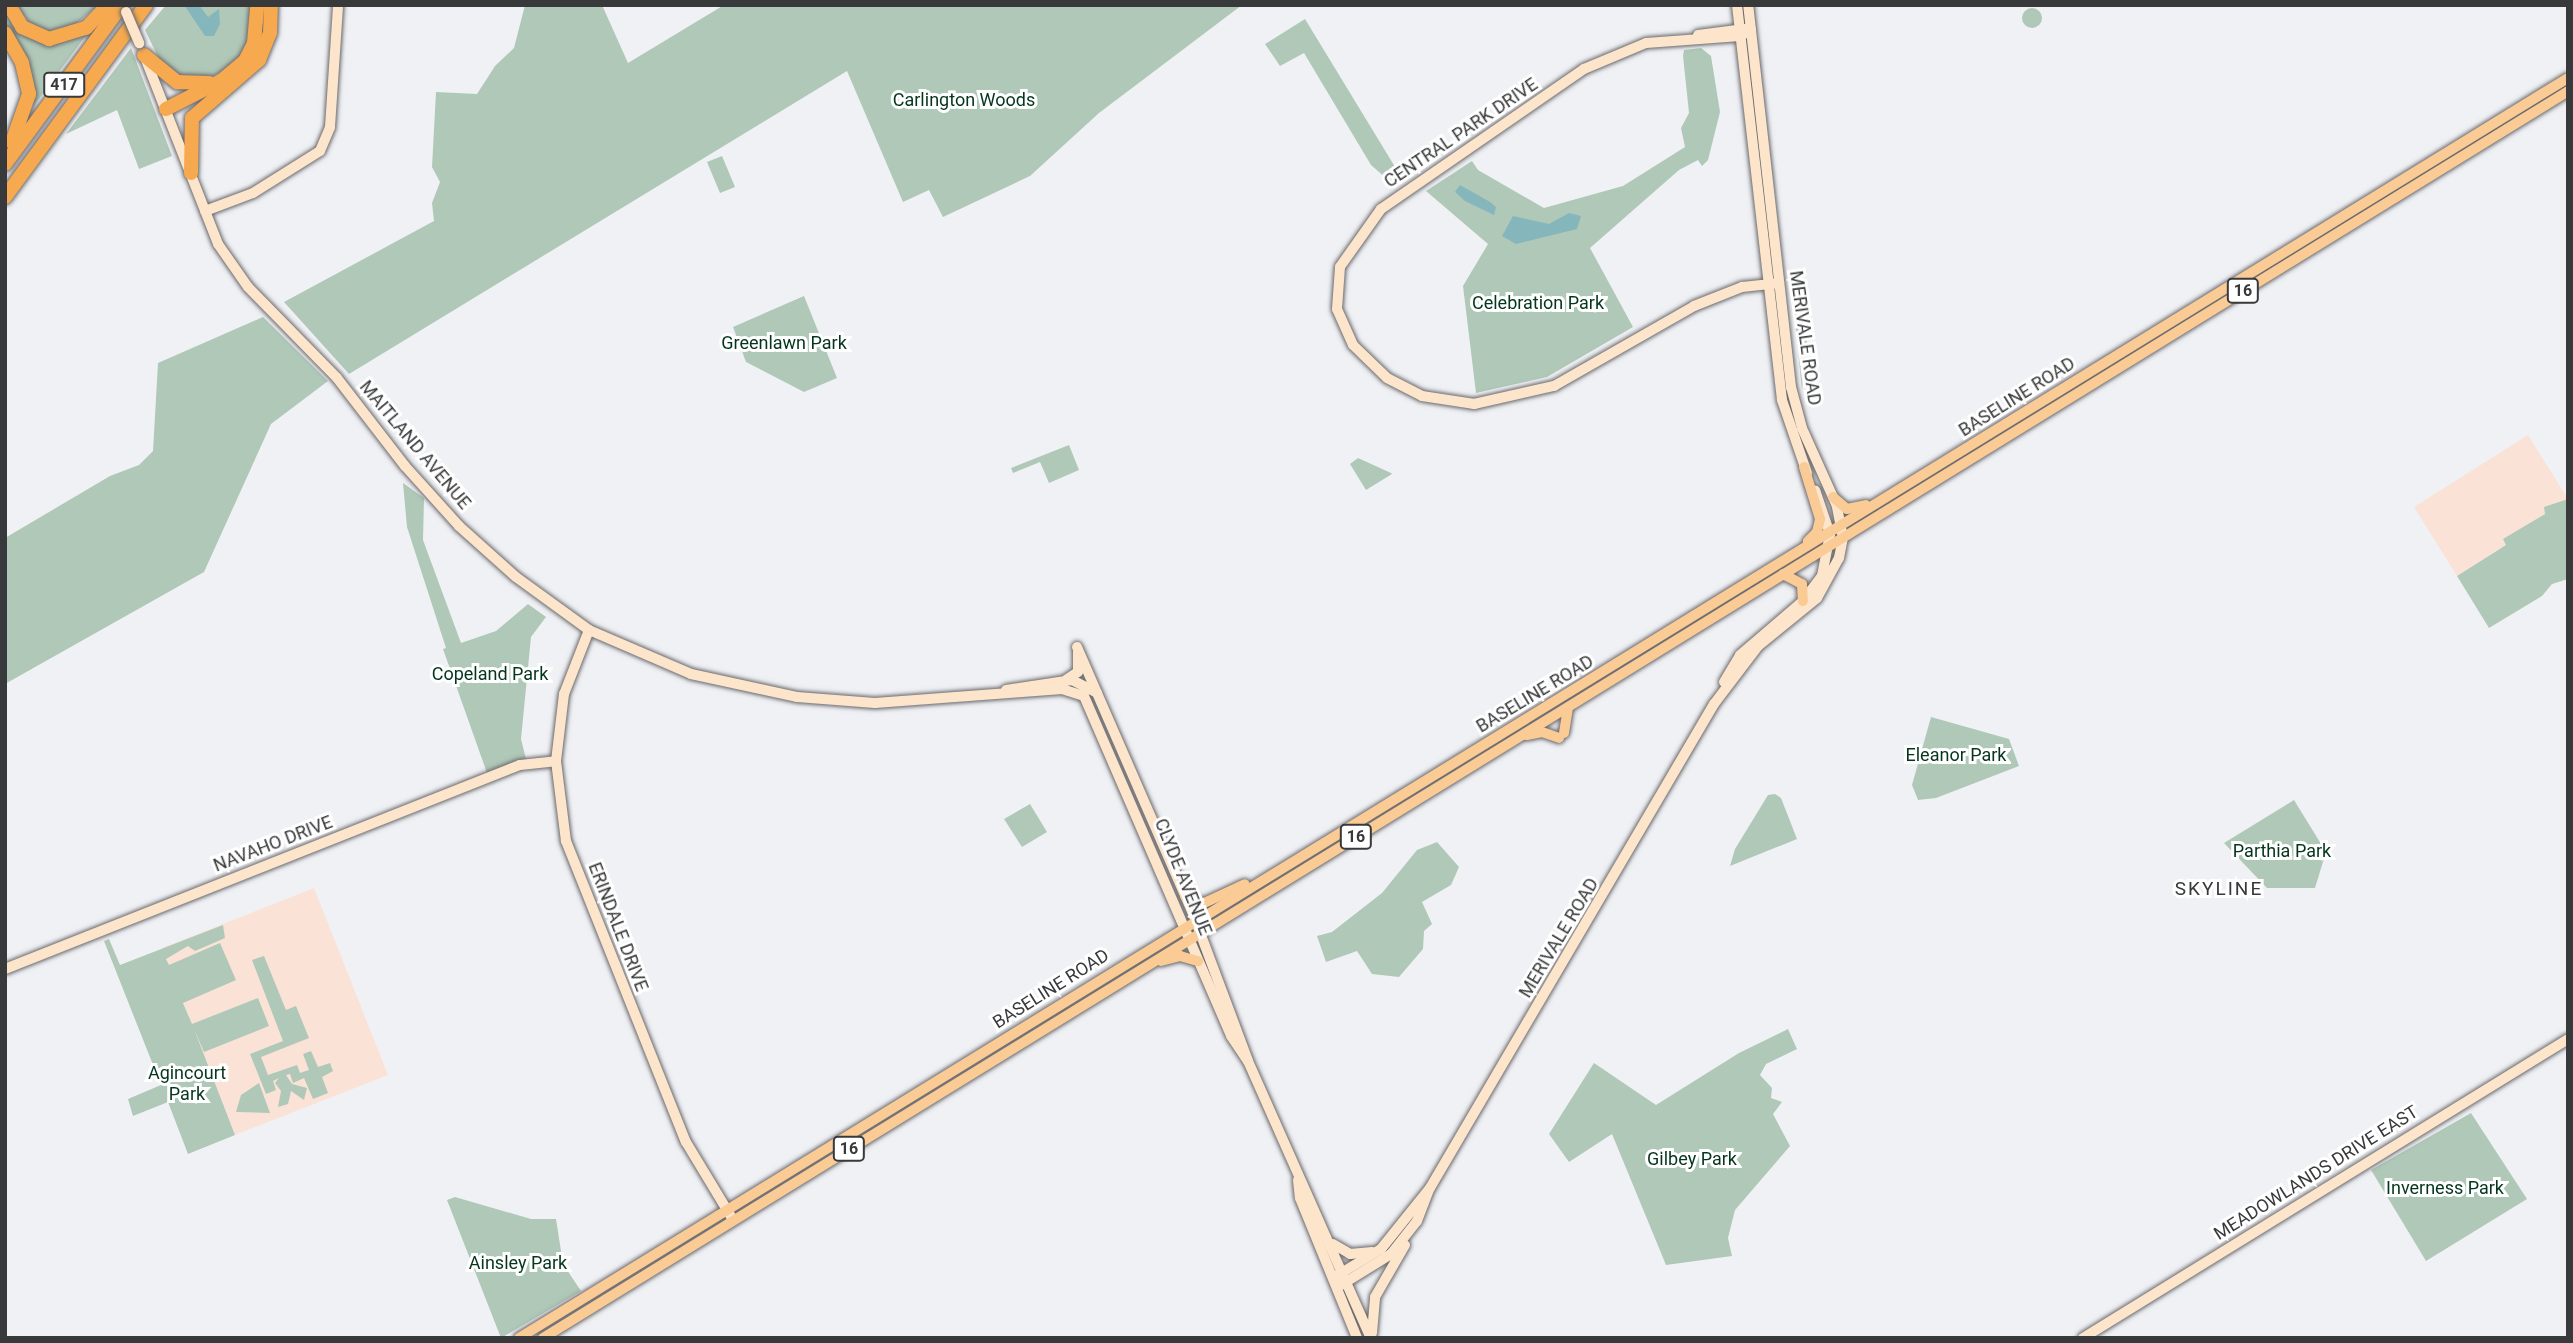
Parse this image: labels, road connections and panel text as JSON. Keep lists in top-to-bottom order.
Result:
{
  "streets": {
    "highway": ["417"],
    "main road": [
      "CENTRAL PARK DRIVE",
      "16",
      "MERIVALE ROAD",
      "BASELINE ROAD",
      "MAITLAND AVENUE",
      "NAVAHO DRIVE",
      "CLYDE AVENUE",
      "ERINDALE DRIVE",
      "MEADOWLANDS DRIVE EAST"
    ]
  },
  "crossings": [
    ["417", "MAITLAND AVENUE"],
    ["CENTRAL PARK DRIVE", "MERIVALE ROAD"],
    ["MERIVALE ROAD", "BASELINE ROAD"],
    ["MERIVALE ROAD", "CLYDE AVENUE"],
    ["BASELINE ROAD", "CLYDE AVENUE"],
    ["BASELINE ROAD", "ERINDALE DRIVE"],
    ["MAITLAND AVENUE", "CLYDE AVENUE"],
    ["MAITLAND AVENUE", "ERINDALE DRIVE"],
    ["NAVAHO DRIVE", "ERINDALE DRIVE"]
  ],
  "districts": ["SKYLINE"],
  "parks": [
    "Carlington Woods",
    "Celebration Park",
    "Greenlawn Park",
    "Copeland Park",
    "Eleanor Park",
    "Parthia Park",
    "Agincourt Park",
    "Gilbey Park",
    "Inverness Park",
    "Ainsley Park"
  ]
}
